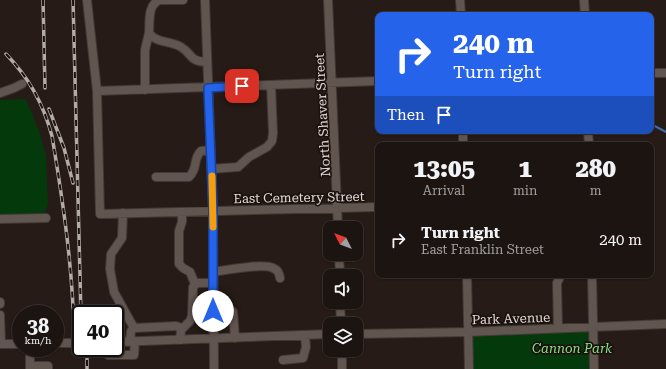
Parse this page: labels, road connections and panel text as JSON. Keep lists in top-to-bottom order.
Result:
{
  "streets": {
    "street": ["North Shaver Street", "East Cemetery Street", "Park Avenue"]
  },
  "crossings": [
    ["North Shaver Street", "East Cemetery Street"]
  ],
  "parks": ["Cannon Park"],
  "north": "top left",
  "page": {
    "turn": ["240 m", "Turn right"],
    "then": "Then",
    "eta": [
      "13:05",
      "Arrival",
      "1",
      "min",
      "280",
      "m"
    ],
    "list": [
      {
        "name": "Turn right",
        "note": "East Franklin Street",
        "value": "240 m"
      }
    ],
    "speed": "38 km/h",
    "limit": "40"
  }
}
